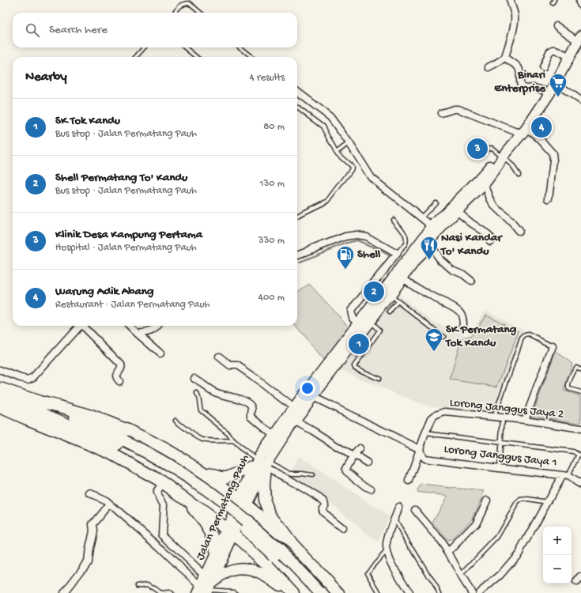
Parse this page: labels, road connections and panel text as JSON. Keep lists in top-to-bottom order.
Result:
{
  "streets": {
    "main road": ["Jalan Permatang Pauh"],
    "street": ["Lorong Janggus Jaya 2", "Lorong Janggus Jaya 1"]
  },
  "places": {
    "supermarket": ["Binari Enterprise"],
    "restaurant": ["Nasi Kandar To' Kandu"],
    "fuel station": ["Shell"],
    "school or university": ["SK Permatang Tok Kandu"]
  },
  "page": {
    "search": "Search here",
    "heading": ["Nearby", "4 results"],
    "list": [
      {
        "mark": "1",
        "name": "SK Tok Kandu",
        "note": "Bus stop · Jalan Permatang Pauh",
        "value": "80 m"
      },
      {
        "mark": "2",
        "name": "Shell Permatang To' Kandu",
        "note": "Bus stop · Jalan Permatang Pauh",
        "value": "130 m"
      },
      {
        "mark": "3",
        "name": "Klinik Desa Kampung Pertama",
        "note": "Hospital · Jalan Permatang Pauh",
        "value": "330 m"
      },
      {
        "mark": "4",
        "name": "Warung Adik Abang",
        "note": "Restaurant · Jalan Permatang Pauh",
        "value": "400 m"
      }
    ],
    "pins": [
      "4",
      "3",
      "2",
      "1"
    ],
    "map_buttons": ["+", "−"]
  }
}
